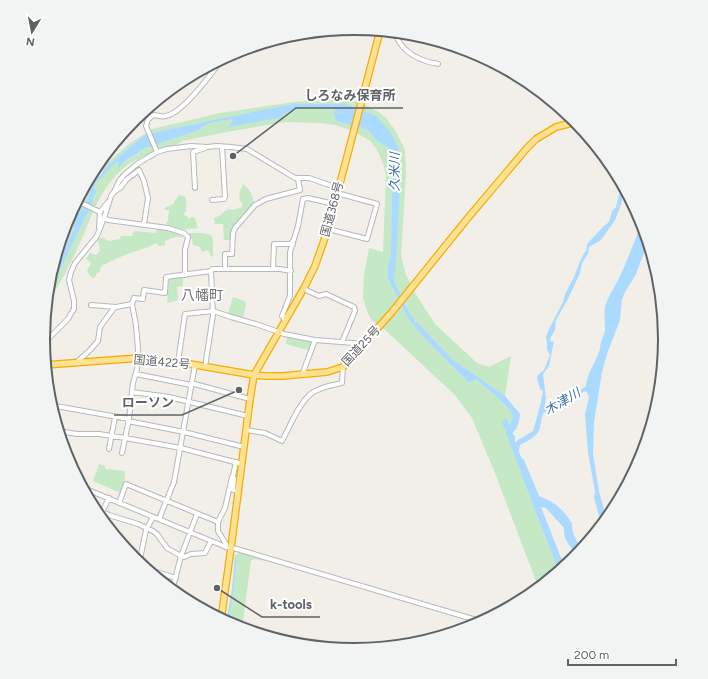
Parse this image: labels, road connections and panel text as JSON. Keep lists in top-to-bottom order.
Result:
{
  "streets": {
    "highway": ["国道368号", "国道25号", "国道422号"]
  },
  "crossings": [
    ["国道368号", "国道25号"],
    ["国道368号", "国道422号"],
    ["国道25号", "国道422号"]
  ],
  "districts": ["八幡町"],
  "water": ["久米川", "木津川"],
  "places": ["しろなみ保育所", "ローソン", "k-tools"],
  "scale_bar": "200 m",
  "north": "bottom"
}
